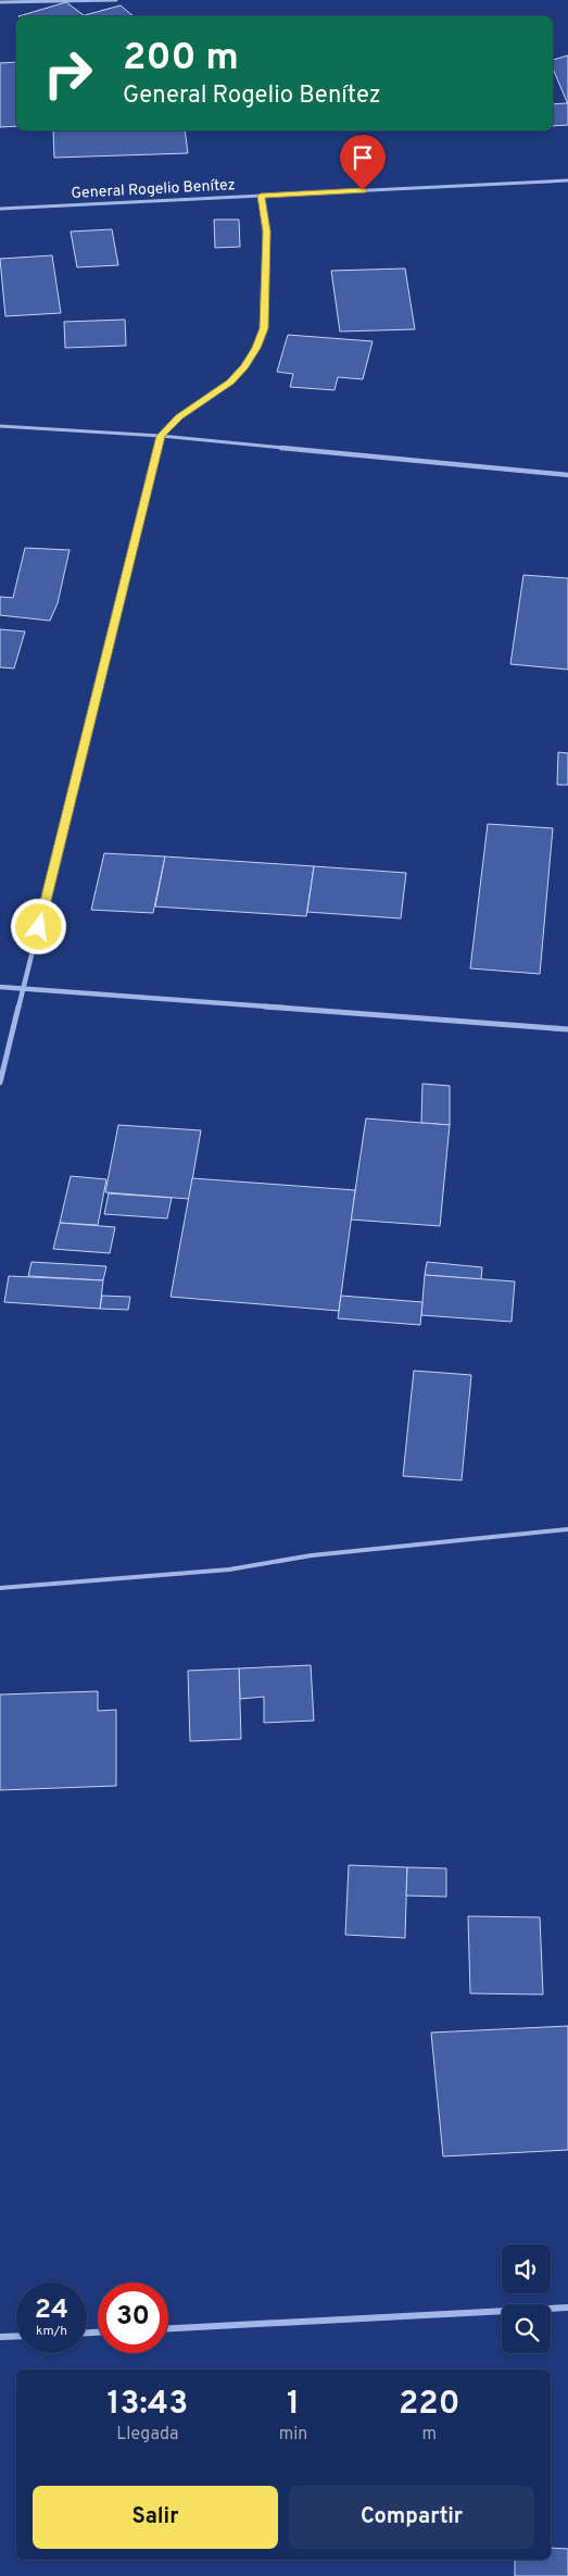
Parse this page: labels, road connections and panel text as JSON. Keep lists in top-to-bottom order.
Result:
{
  "streets": {
    "street": ["General Rogelio Benítez"]
  },
  "page": {
    "turn": ["200 m", "General Rogelio Benítez"],
    "speed": "24 km/h",
    "limit": "30",
    "eta": [
      "13:43",
      "Llegada",
      "1",
      "min",
      "220",
      "m"
    ],
    "buttons": ["Salir", "Compartir"]
  }
}
